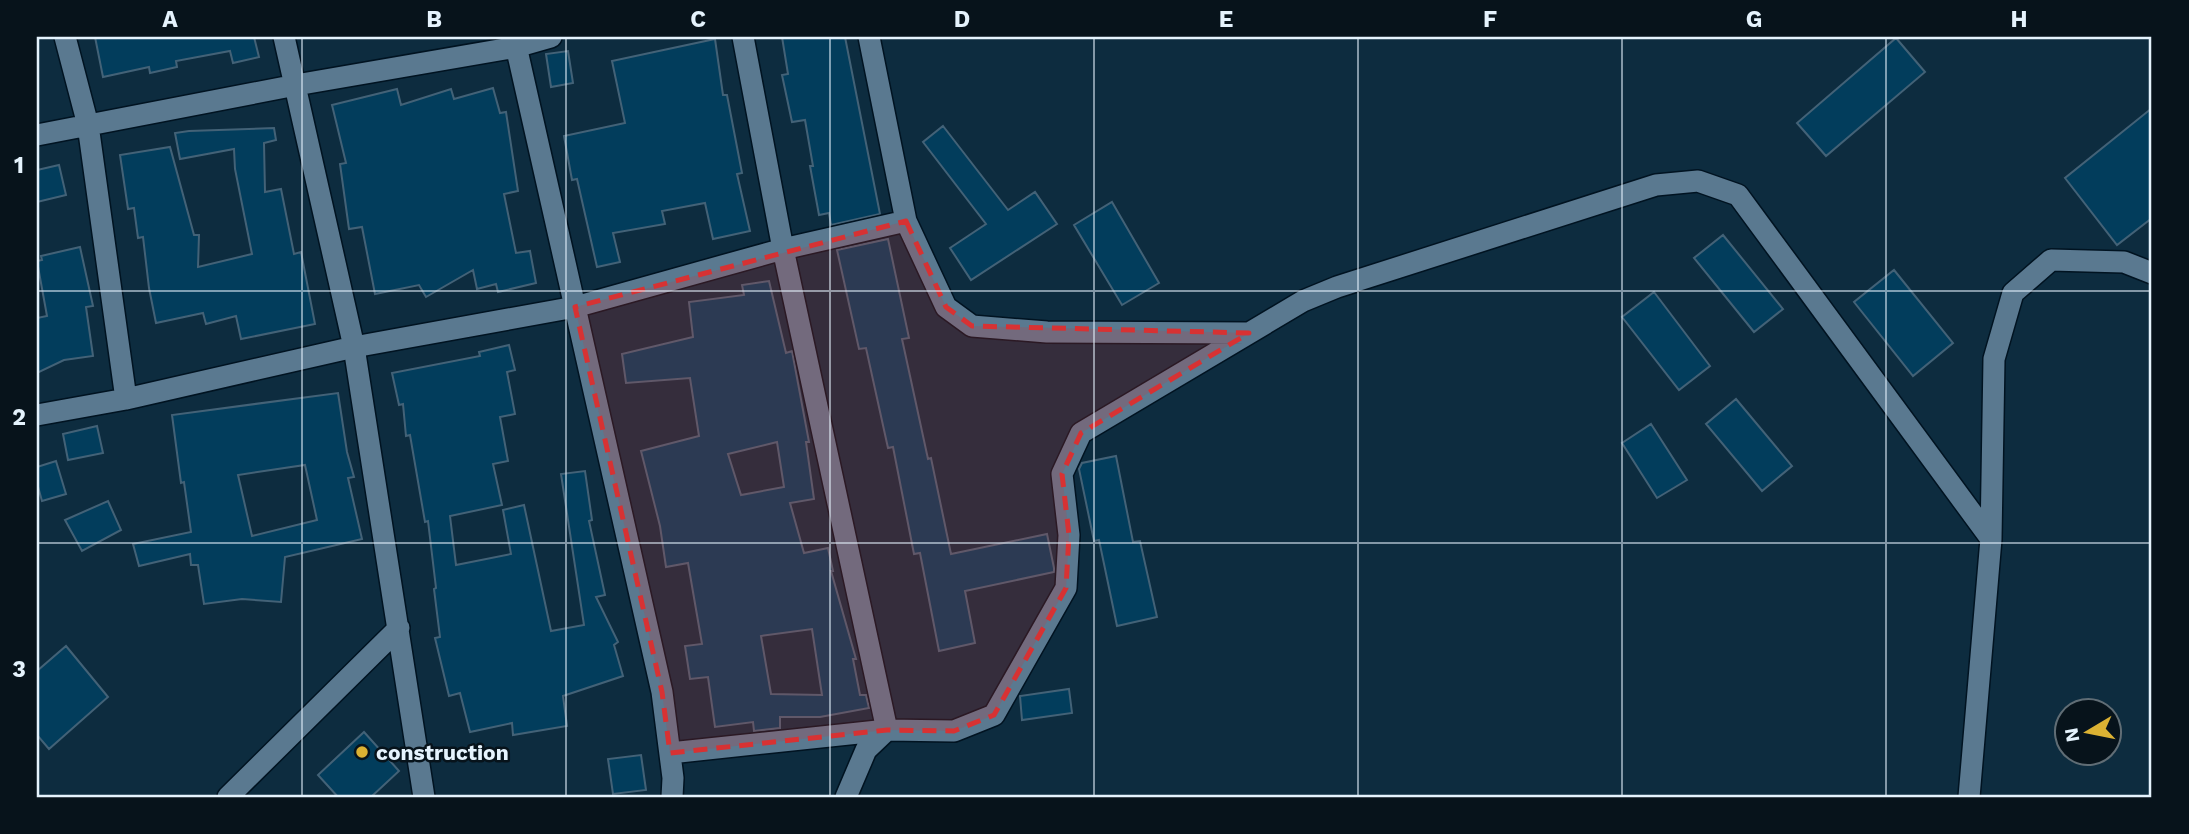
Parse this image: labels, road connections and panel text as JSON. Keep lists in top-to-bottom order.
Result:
{
  "places": ["construction"],
  "north": "left",
  "grid": {
    "columns": [
      "A",
      "B",
      "C",
      "D",
      "E",
      "F",
      "G",
      "H"
    ],
    "rows": ["1", "2", "3"]
  }
}
